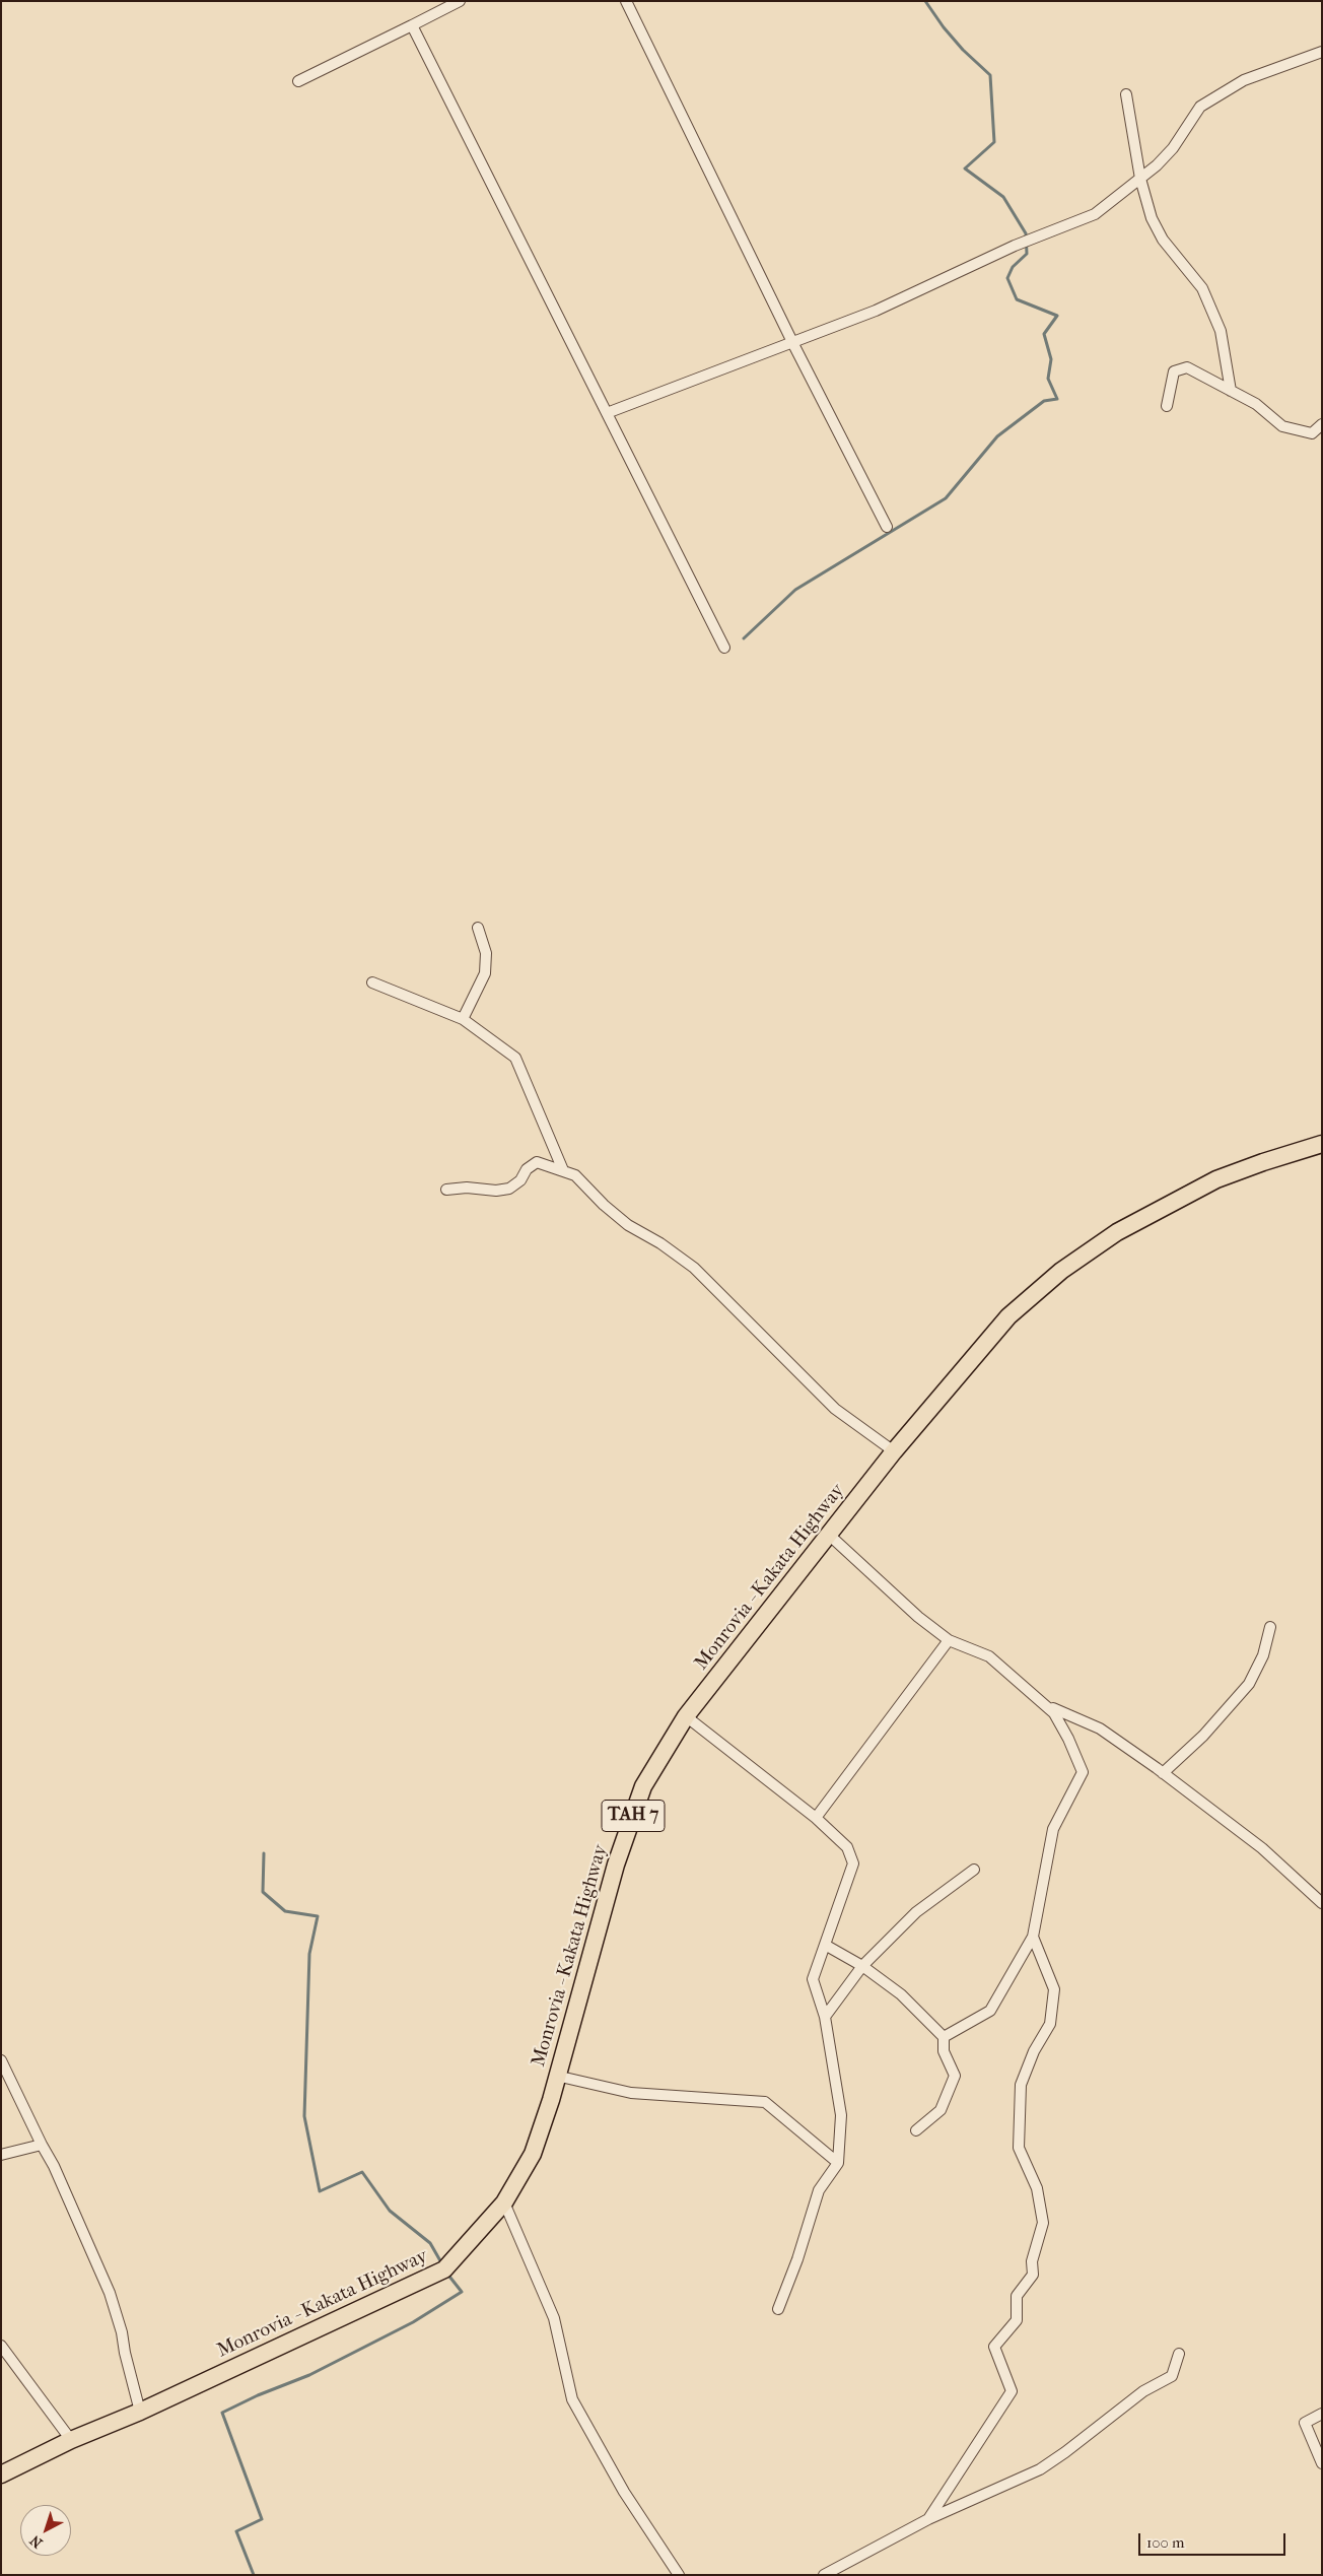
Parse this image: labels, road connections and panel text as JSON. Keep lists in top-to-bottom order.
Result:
{
  "streets": {
    "highway": ["Monrovia - Kakata Highway", "TAH 7"]
  },
  "scale_bar": "100 m",
  "north": "bottom left"
}
